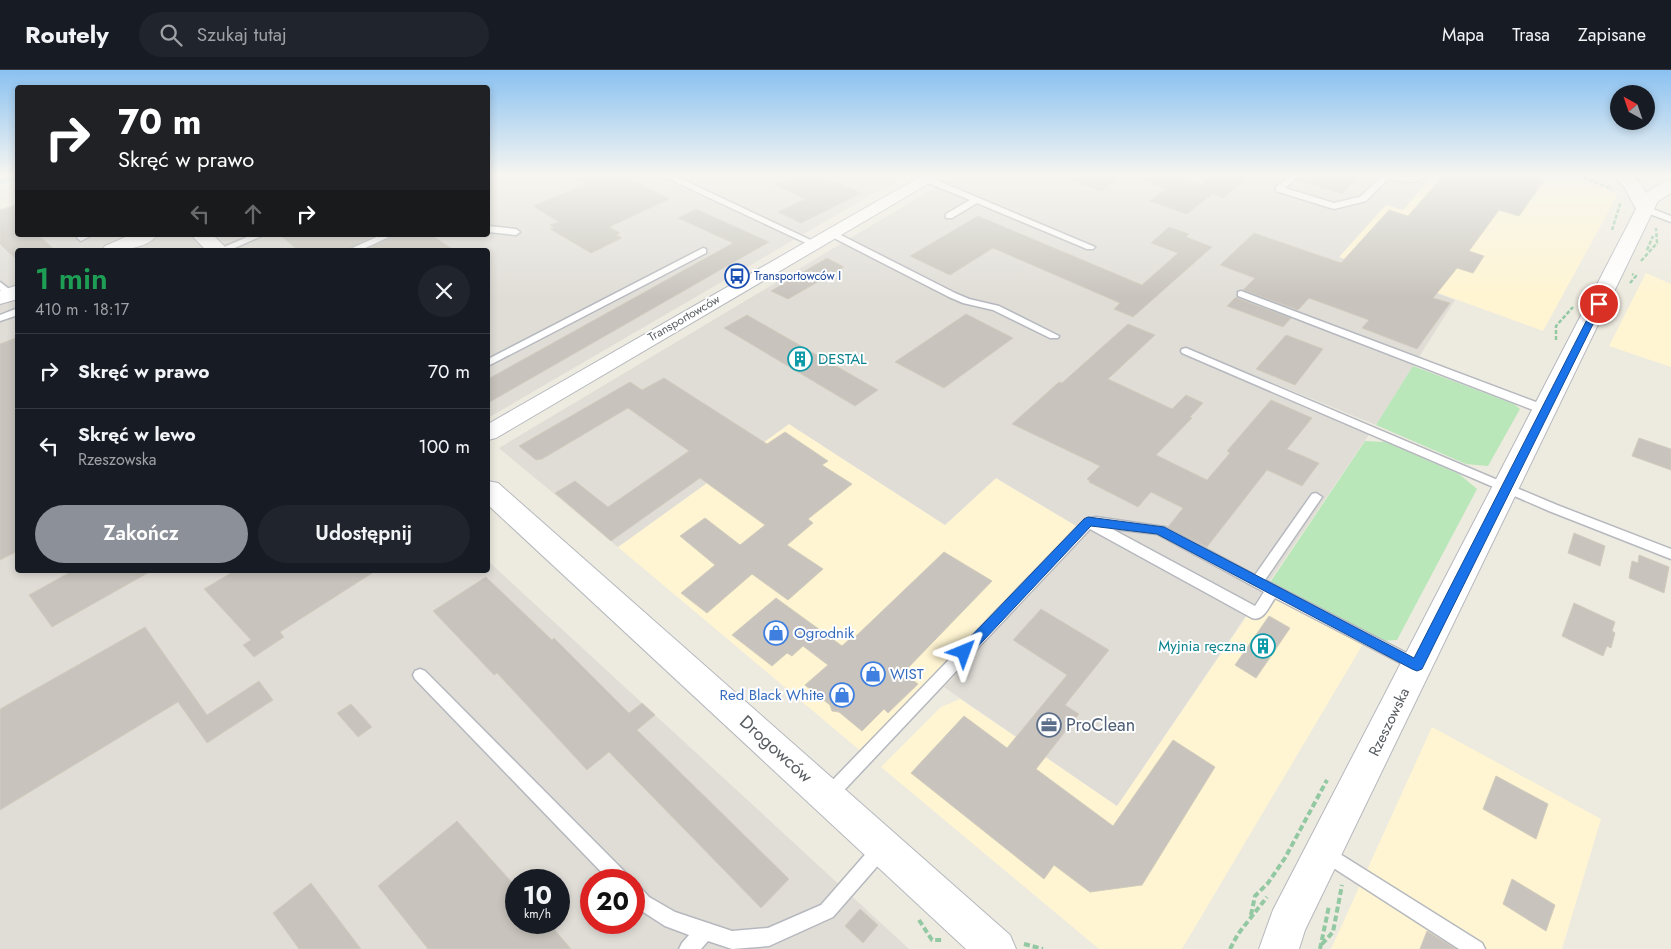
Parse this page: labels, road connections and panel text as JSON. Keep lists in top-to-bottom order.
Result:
{
  "streets": {
    "street": ["Transportowców", "Rzeszowska", "Drogowców"]
  },
  "places": {
    "bus stop": ["Transportowców I"],
    "building": ["DESTAL", "Myjnia ręczna"],
    "shop": ["Ogrodnik", "WIST", "Red Black White"],
    "office": ["ProClean"]
  },
  "north": "top left",
  "page": {
    "header": "Routely",
    "search": "Szukaj tutaj",
    "nav": ["Mapa", "Trasa", "Zapisane"],
    "turn": ["70 m", "Skręć w prawo"],
    "heading": ["1 min", "410 m · 18:17"],
    "list": [
      {
        "name": "Skręć w prawo",
        "value": "70 m"
      },
      {
        "name": "Skręć w lewo",
        "note": "Rzeszowska",
        "value": "100 m"
      }
    ],
    "buttons": ["Zakończ", "Udostępnij"],
    "speed": "10 km/h",
    "limit": "20"
  }
}
